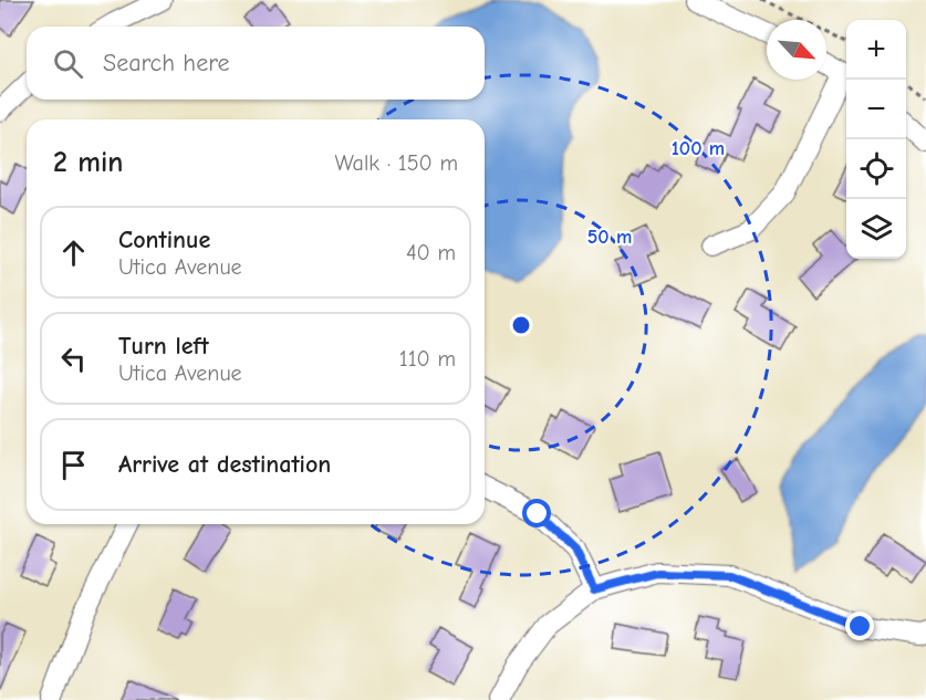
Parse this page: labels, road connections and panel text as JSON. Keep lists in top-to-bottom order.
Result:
{
  "north": "bottom right",
  "page": {
    "map_buttons": ["+", "−"],
    "search": "Search here",
    "heading": ["2 min", "Walk · 150 m"],
    "list": [
      ["Continue", "Utica Avenue", "40 m"],
      ["Turn left", "Utica Avenue", "110 m"],
      "Arrive at destination"
    ]
  },
  "rings": ["100 m", "50 m"]
}
